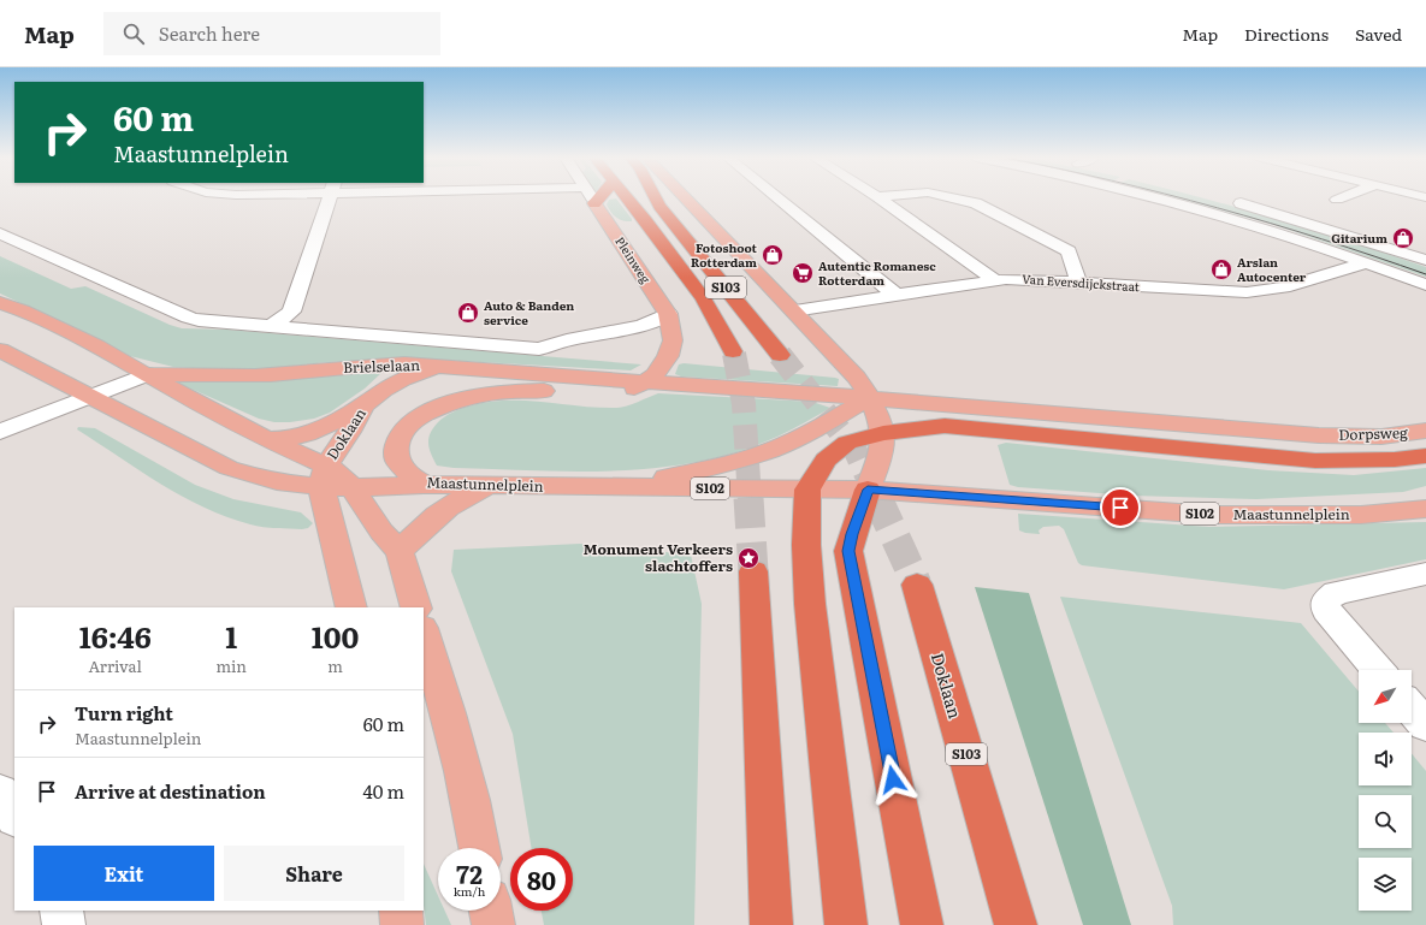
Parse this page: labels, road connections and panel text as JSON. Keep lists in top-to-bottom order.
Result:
{
  "streets": {
    "highway": ["S103", "Doklaan"],
    "main road": [
      "Pleinweg",
      "Brielselaan",
      "Dorpsweg",
      "Maastunnelplein",
      "S102"
    ],
    "street": ["Van Eversdijckstraat"]
  },
  "crossings": [
    ["Pleinweg", "Maastunnelplein"],
    ["Brielselaan", "Doklaan"],
    ["Brielselaan", "Maastunnelplein"],
    ["Dorpsweg", "Maastunnelplein"]
  ],
  "places": {
    "shop": [
      "Gitarium",
      "Fotoshoot Rotterdam",
      "Arslan Autocenter",
      "Auto & Banden service"
    ],
    "supermarket": ["Autentic Romanesc Rotterdam"],
    "place": ["Monument Verkeers slachtoffers"]
  },
  "north": "bottom left",
  "page": {
    "header": "Map",
    "search": "Search here",
    "nav": ["Map", "Directions", "Saved"],
    "turn": ["60 m", "Maastunnelplein"],
    "eta": [
      "16:46",
      "Arrival",
      "1",
      "min",
      "100",
      "m"
    ],
    "list": [
      {
        "name": "Turn right",
        "note": "Maastunnelplein",
        "value": "60 m"
      },
      {
        "name": "Arrive at destination",
        "value": "40 m"
      }
    ],
    "buttons": ["Exit", "Share"],
    "speed": "72 km/h",
    "limit": "80"
  }
}
